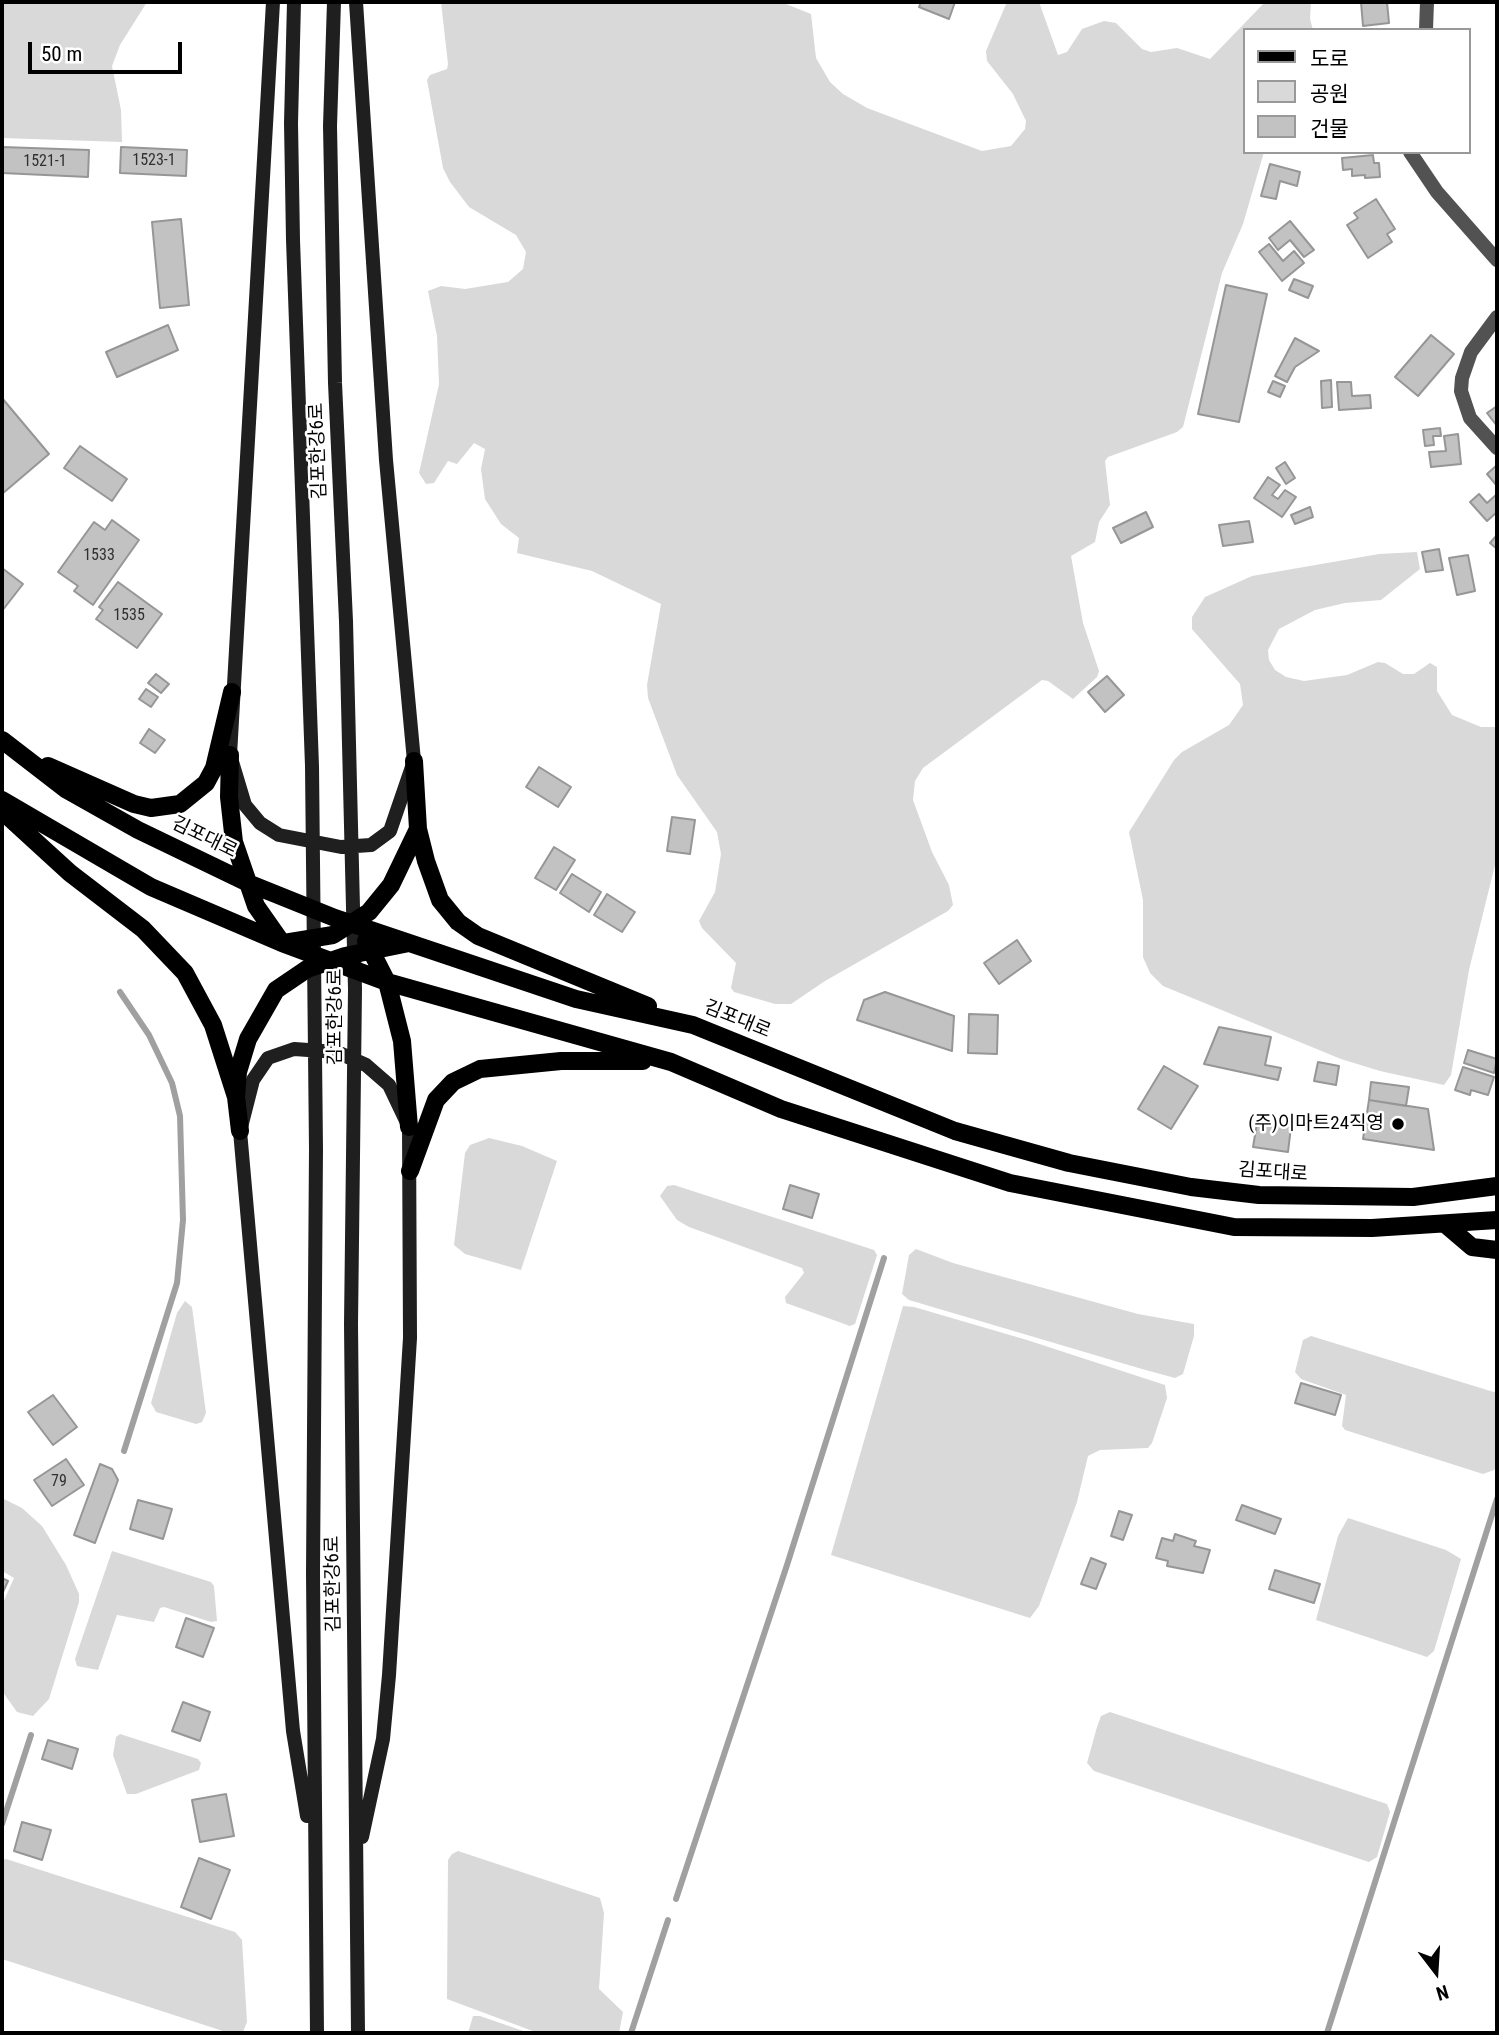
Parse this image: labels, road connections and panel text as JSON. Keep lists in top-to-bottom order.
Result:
{
  "streets": {
    "main road": ["김포대로"],
    "street": ["김포한강6로"]
  },
  "places": ["(주)이마트24직영"],
  "house_numbers": [
    "1523-1",
    "1521-1",
    "1533",
    "1535",
    "79"
  ],
  "legend": ["도로", "공원", "건물"],
  "scale_bar": "50 m",
  "north": "bottom"
}
